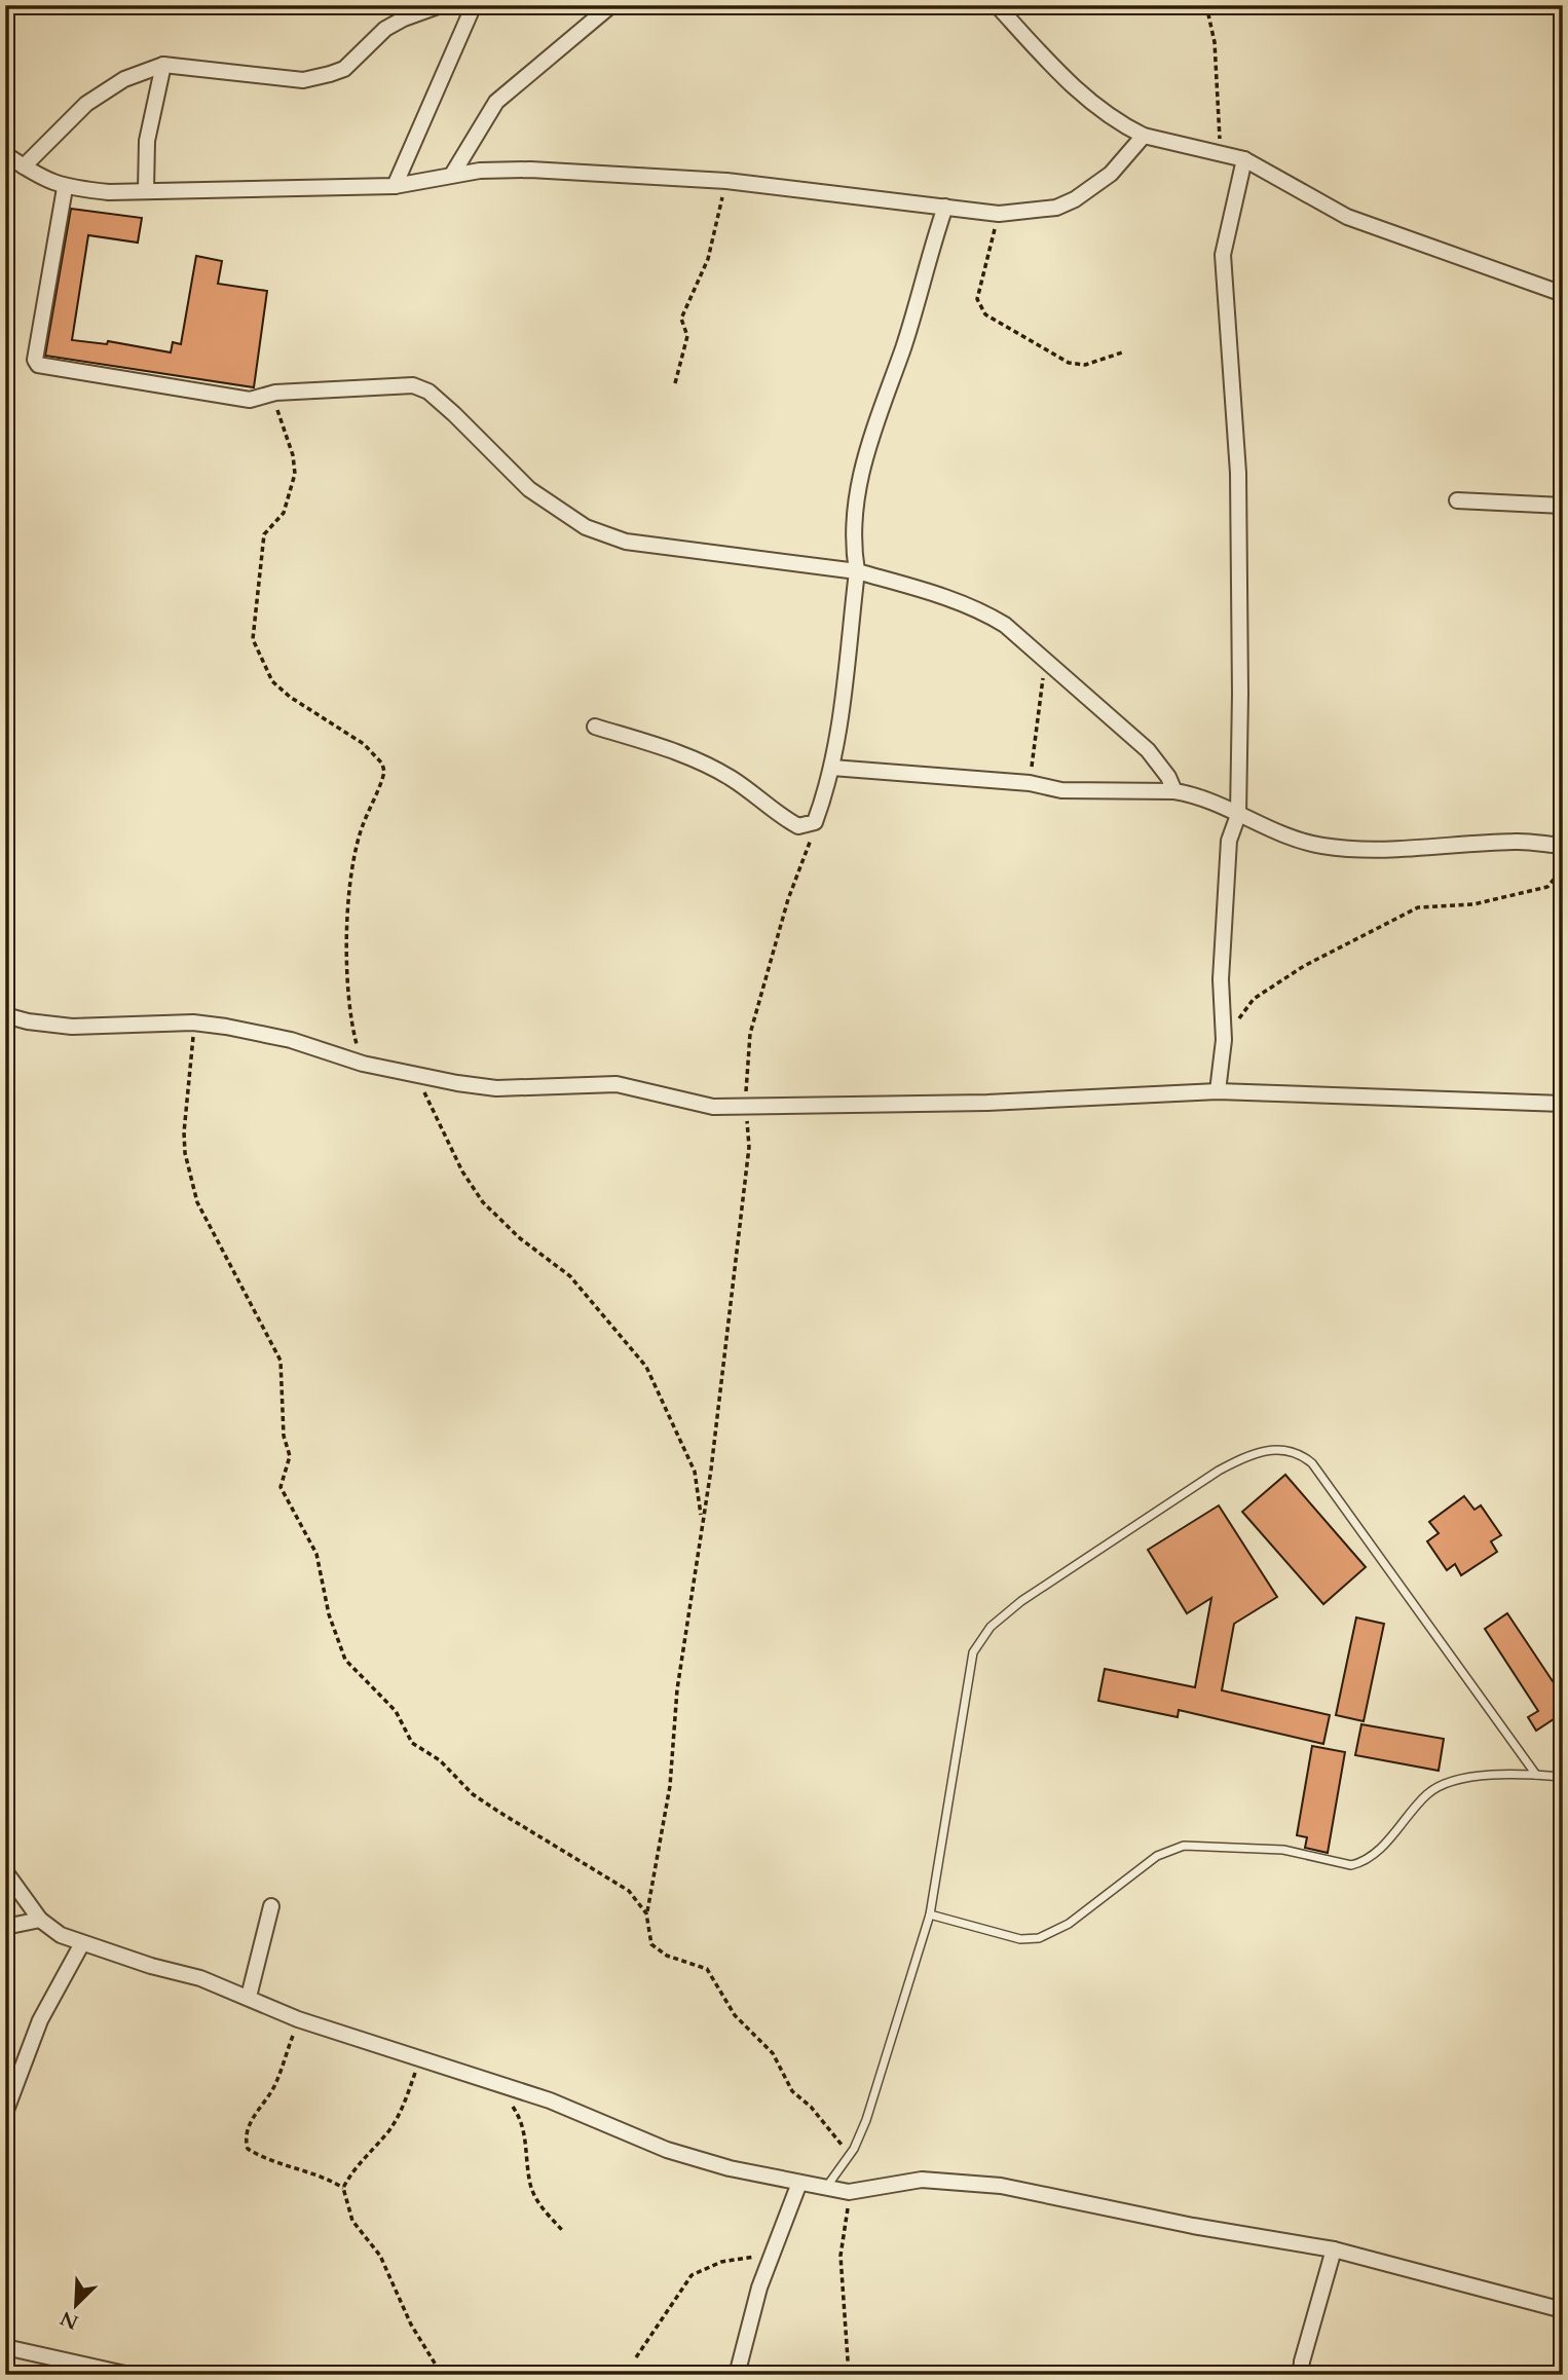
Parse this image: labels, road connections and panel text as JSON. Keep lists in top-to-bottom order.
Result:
{
  "north": "bottom left"
}
